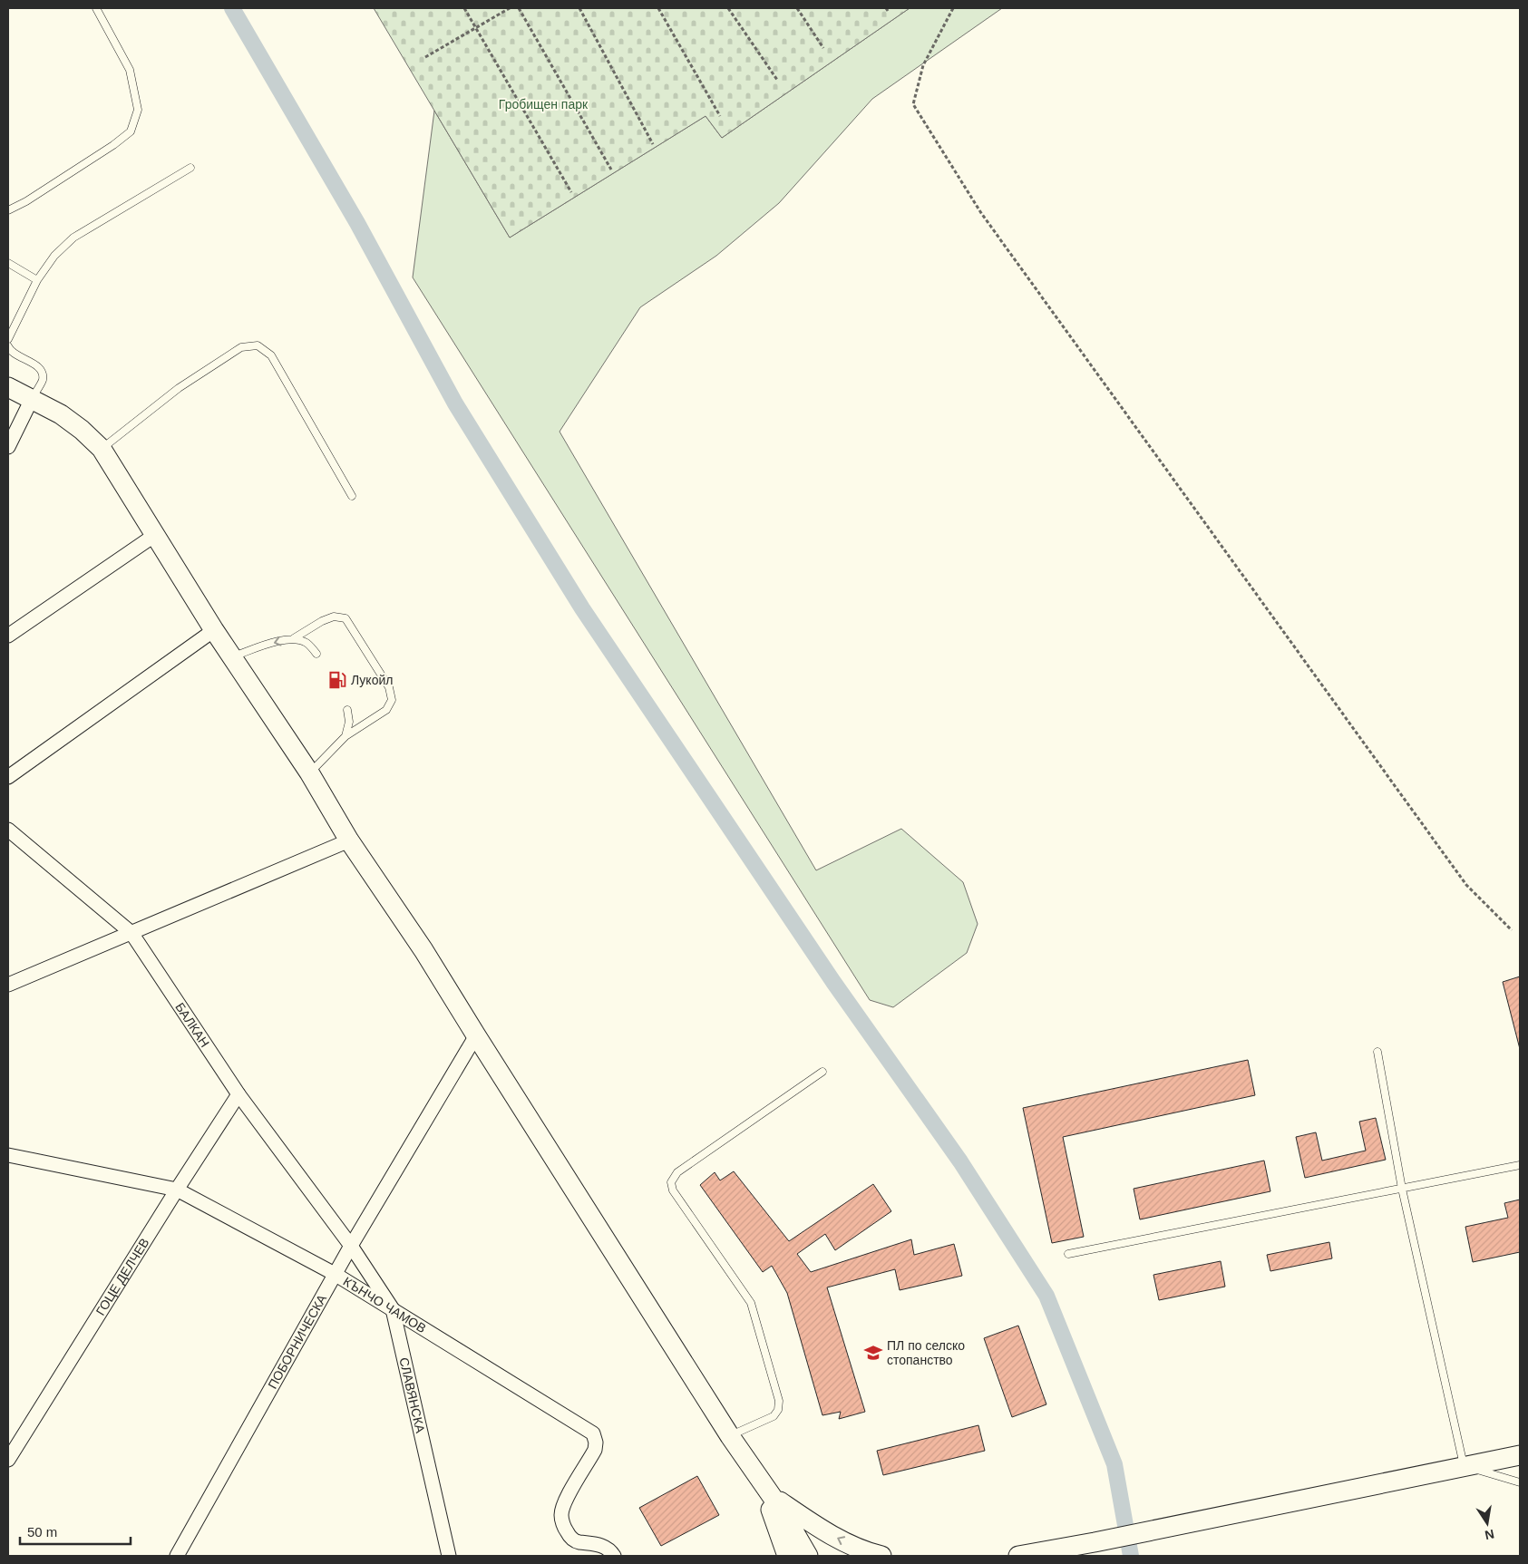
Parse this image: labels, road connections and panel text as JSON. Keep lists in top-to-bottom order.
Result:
{
  "streets": {
    "street": [
      "БАЛКАН",
      "ГОЦЕ ДЕЛЧЕВ",
      "КЪНЧО ЧАМОВ",
      "ПОБОРНИЧЕСКА",
      "СЛАВЯНСКА"
    ]
  },
  "crossings": [
    ["БАЛКАН", "ГОЦЕ ДЕЛЧЕВ"],
    ["БАЛКАН", "ПОБОРНИЧЕСКА"],
    ["БАЛКАН", "СЛАВЯНСКА"],
    ["ГОЦЕ ДЕЛЧЕВ", "КЪНЧО ЧАМОВ"],
    ["КЪНЧО ЧАМОВ", "ПОБОРНИЧЕСКА"],
    ["КЪНЧО ЧАМОВ", "СЛАВЯНСКА"],
    ["ПОБОРНИЧЕСКА", "СЛАВЯНСКА"]
  ],
  "parks": ["Гробищен парк"],
  "places": {
    "fuel station": ["Лукойл"],
    "school or university": ["ПЛ по селско стопанство"]
  },
  "scale_bar": "50 m",
  "north": "bottom"
}
